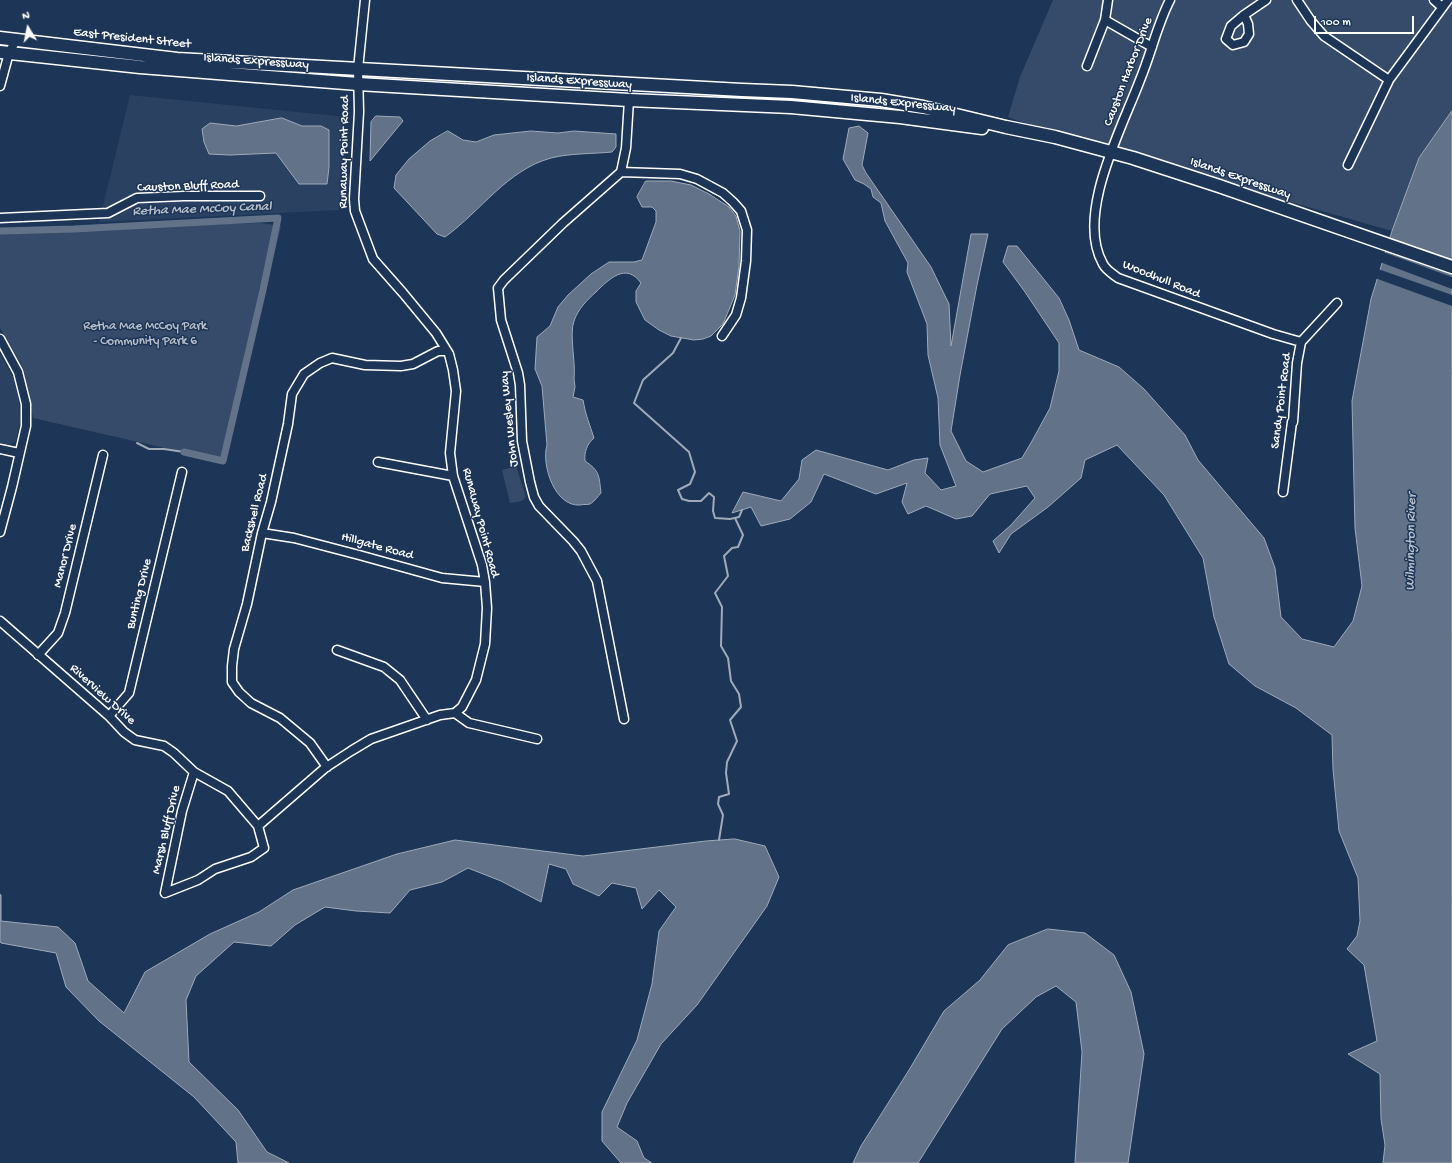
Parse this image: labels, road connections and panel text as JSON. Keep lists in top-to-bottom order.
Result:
{
  "streets": {
    "main road": ["East President Street", "Islands Expressway"],
    "street": [
      "Causton Harbor Drive",
      "Runaway Point Road",
      "Causton Bluff Road",
      "Woodhull Road",
      "Sandy Point Road",
      "John Wesley Way",
      "Backshell Road",
      "Hillgate Road",
      "Manor Drive",
      "Bunting Drive",
      "Riverview Drive",
      "Marsh Bluff Drive"
    ]
  },
  "crossings": [
    ["East President Street", "Islands Expressway"],
    ["East President Street", "Runaway Point Road"],
    ["Islands Expressway", "Causton Harbor Drive"],
    ["Islands Expressway", "Runaway Point Road"],
    ["Islands Expressway", "Woodhull Road"],
    ["Causton Harbor Drive", "Woodhull Road"],
    ["Runaway Point Road", "Backshell Road"],
    ["Runaway Point Road", "Hillgate Road"],
    ["Woodhull Road", "Sandy Point Road"],
    ["Backshell Road", "Hillgate Road"],
    ["Manor Drive", "Riverview Drive"],
    ["Bunting Drive", "Riverview Drive"],
    ["Riverview Drive", "Marsh Bluff Drive"]
  ],
  "water": ["Retha Mae McCoy Canal", "Wilmington River"],
  "parks": ["Retha Mae McCoy Park - Community Park 6"],
  "scale_bar": "100 m",
  "north": "top"
}
